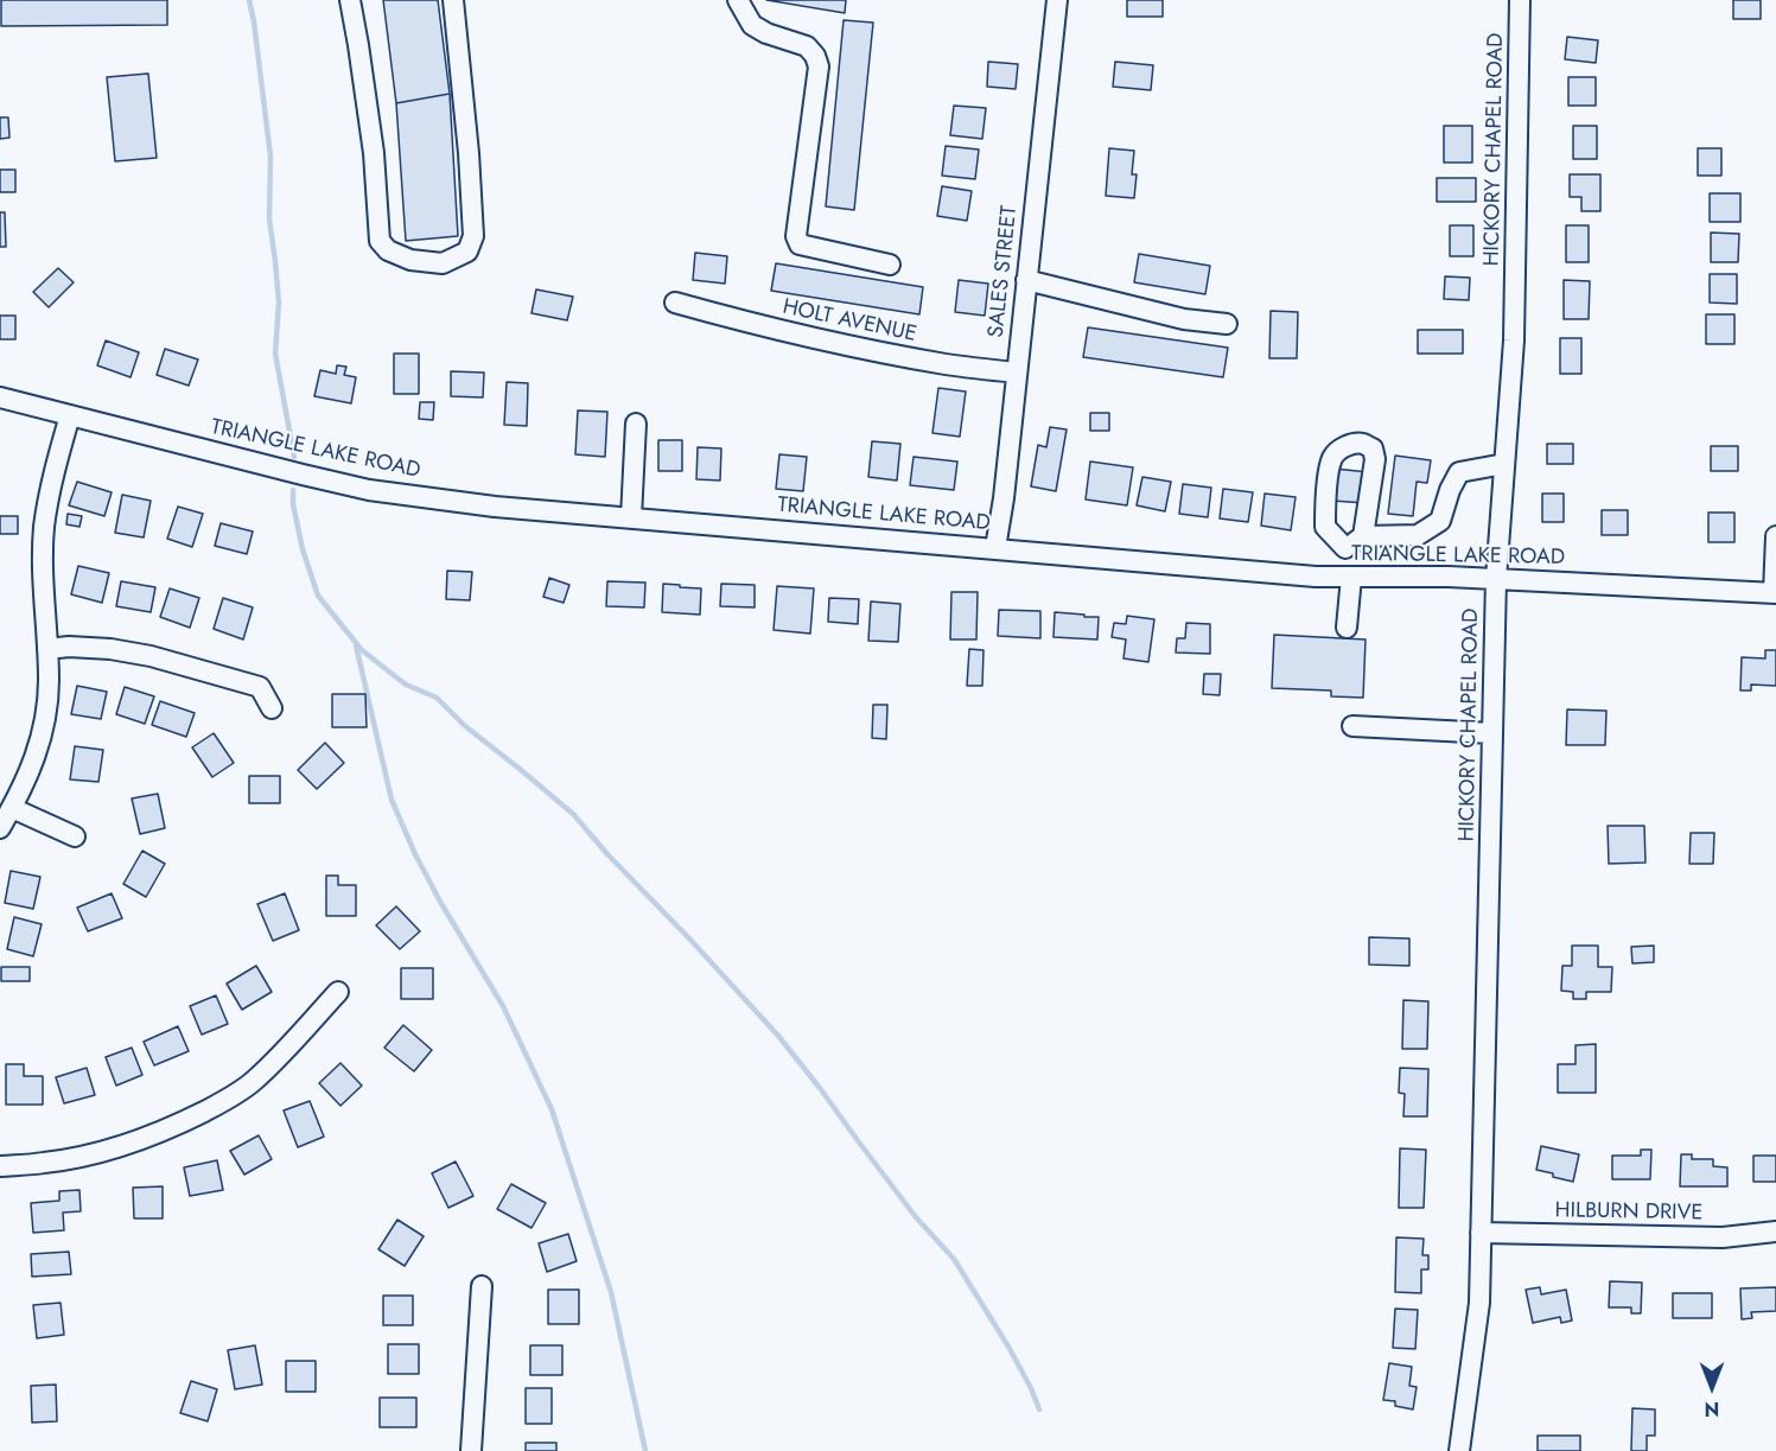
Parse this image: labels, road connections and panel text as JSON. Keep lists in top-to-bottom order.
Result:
{
  "streets": {
    "street": [
      "HICKORY CHAPEL ROAD",
      "SALES STREET",
      "HOLT AVENUE",
      "TRIANGLE LAKE ROAD",
      "HILBURN DRIVE"
    ]
  },
  "crossings": [
    ["HICKORY CHAPEL ROAD", "TRIANGLE LAKE ROAD"],
    ["HICKORY CHAPEL ROAD", "HILBURN DRIVE"],
    ["SALES STREET", "HOLT AVENUE"],
    ["SALES STREET", "TRIANGLE LAKE ROAD"]
  ],
  "north": "bottom"
}
